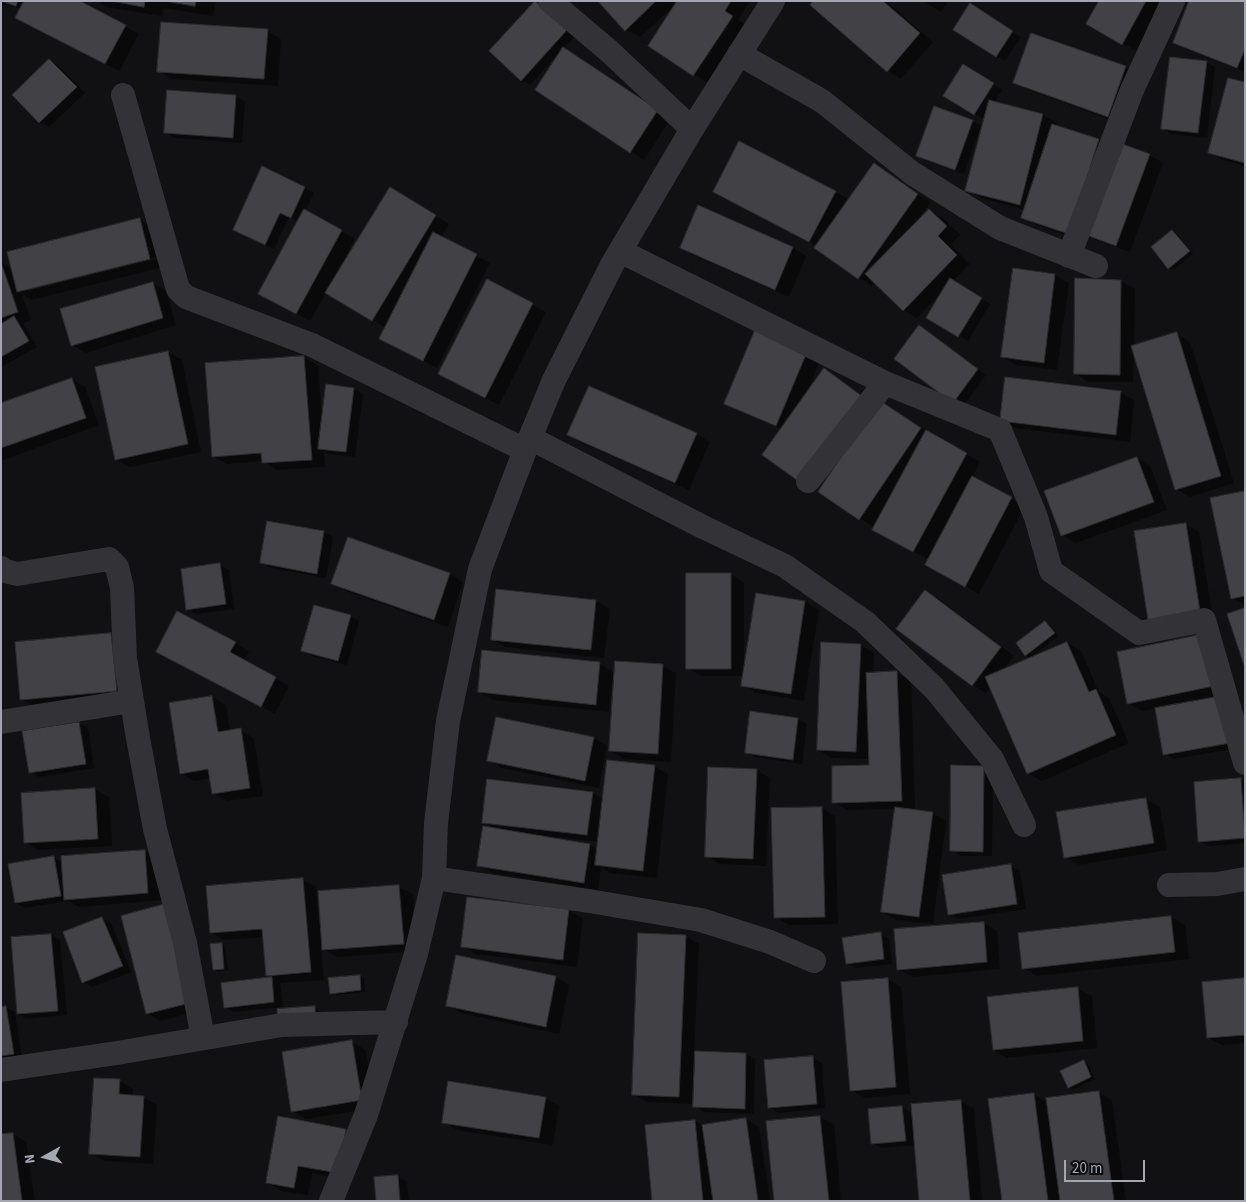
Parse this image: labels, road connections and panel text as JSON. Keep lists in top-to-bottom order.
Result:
{
  "scale_bar": "20 m",
  "north": "left"
}
